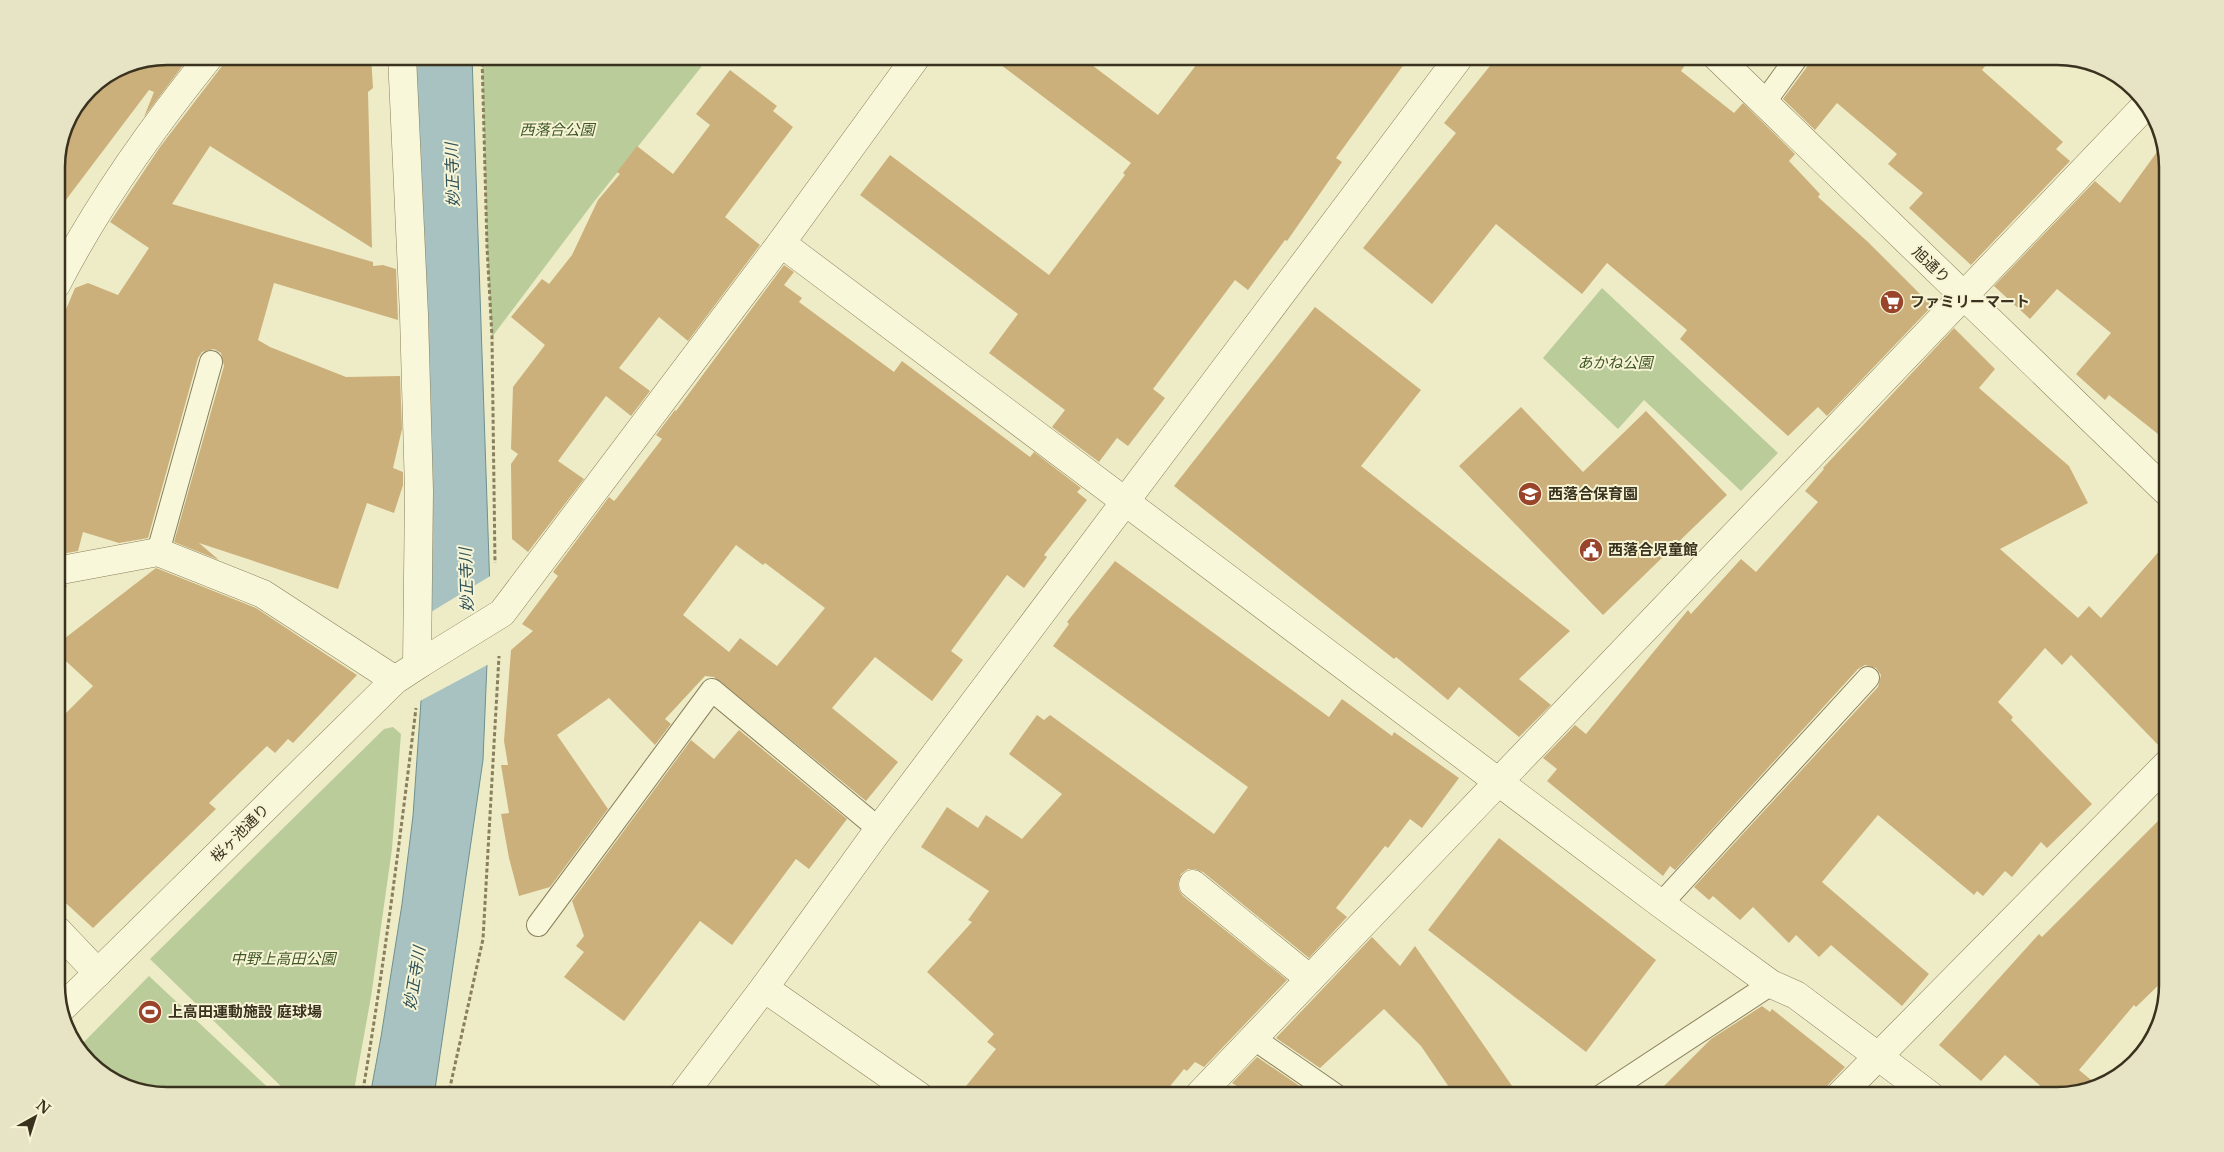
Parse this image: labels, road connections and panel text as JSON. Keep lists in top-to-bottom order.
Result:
{
  "streets": {
    "street": ["旭通り", "桜ヶ池通り"]
  },
  "water": ["妙正寺川"],
  "parks": ["西落合公園", "あかね公園", "中野上高田公園"],
  "places": {
    "supermarket": ["ファミリーマート"],
    "school or university": ["西落合保育園"],
    "public building": ["西落合児童館"],
    "sports": ["上高田運動施設 庭球場"]
  },
  "north": "top right"
}
